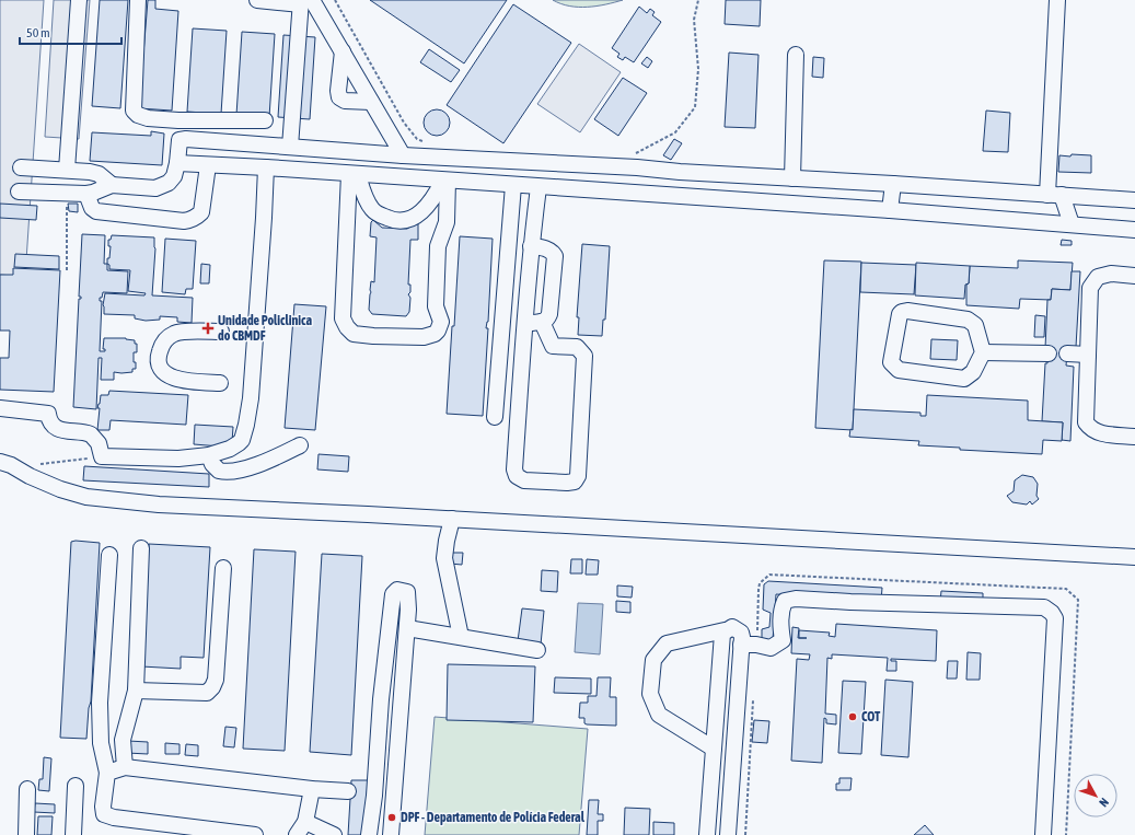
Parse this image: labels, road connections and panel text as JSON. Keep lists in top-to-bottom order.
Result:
{
  "places": {
    "health": ["Unidade Policlinica do CBMDF"],
    "other": ["COT", "DPF - Departamento de Polícia Federal"]
  },
  "scale_bar": "50 m",
  "north": "bottom right"
}
